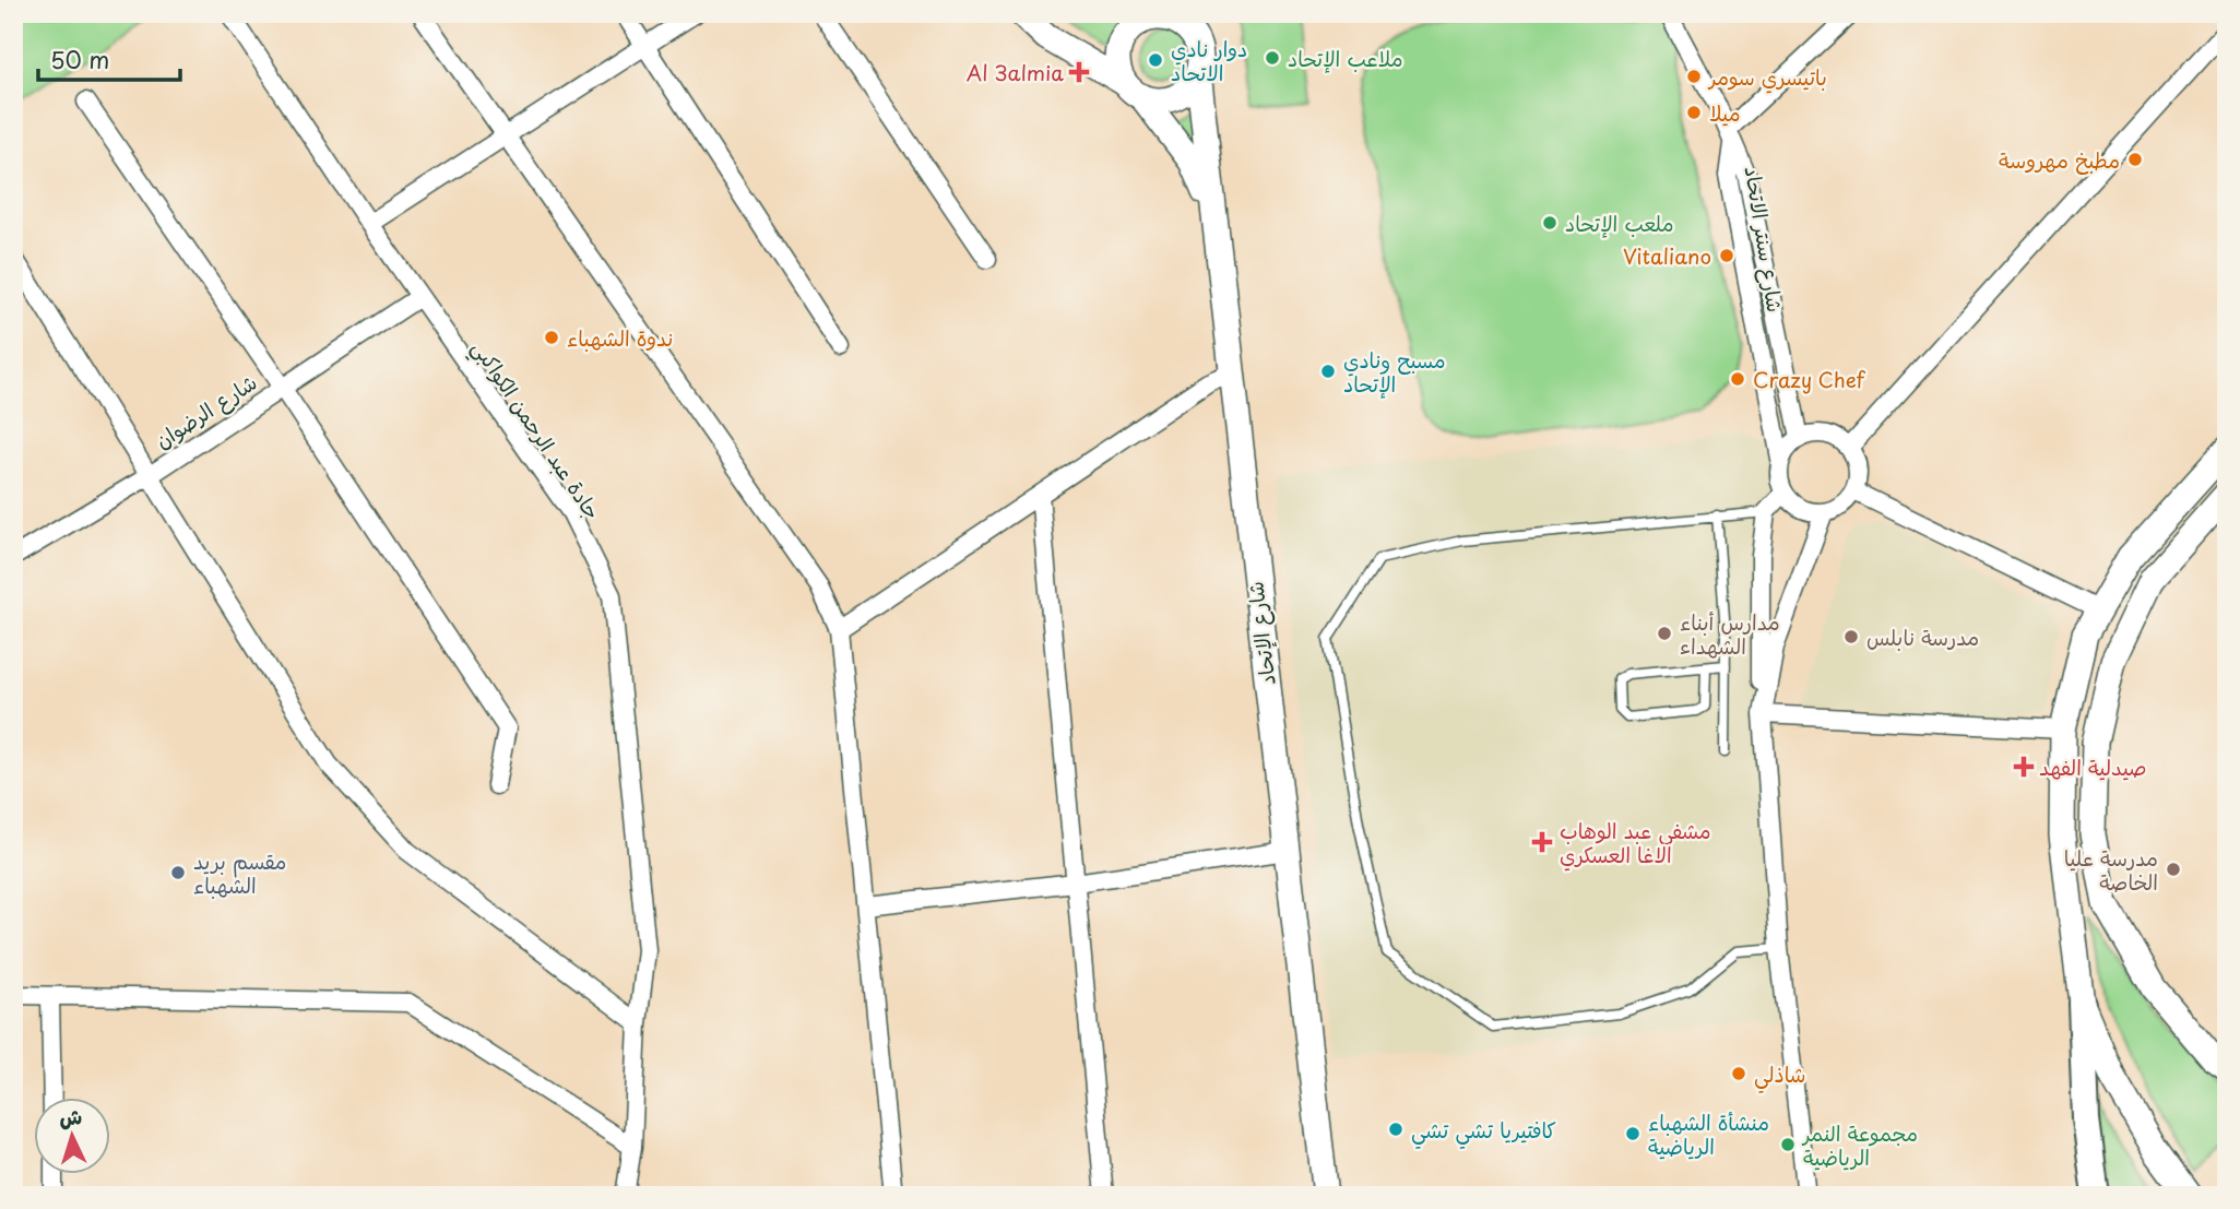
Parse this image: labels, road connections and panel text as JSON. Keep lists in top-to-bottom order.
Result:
{
  "streets": {
    "street": [
      "شارع سنتر الاتحاد",
      "شارع الرضوان",
      "جادة عبد الرحمن الكواكبي",
      "شارع الإتحاد"
    ]
  },
  "crossings": [
    ["شارع الرضوان", "جادة عبد الرحمن الكواكبي"]
  ],
  "places": {
    "other": [
      "ملاعب الإتحاد",
      "دوار نادي الاتحاد",
      "باتيسري سومر",
      "ميلا",
      "مطبخ مهروسة",
      "ملعب الإتحاد",
      "Vitaliano",
      "ندوة الشهباء",
      "مسبح ونادي الإتحاد",
      "Crazy Chef",
      "مدارس أبناء الشهداء",
      "مدرسة نابلس",
      "مدرسة عليا الخاصة",
      "مقسم بريد الشهباء",
      "شاذلي",
      "كافتيريا تشي تشي",
      "منشأة الشهباء الرياضية",
      "مجموعة النمر الرياضية"
    ],
    "health": ["Al 3almia", "صيدلية الفهد", "مشفى عبد الوهاب الاغا العسكري"]
  },
  "scale_bar": "50 m",
  "north": "top"
}
